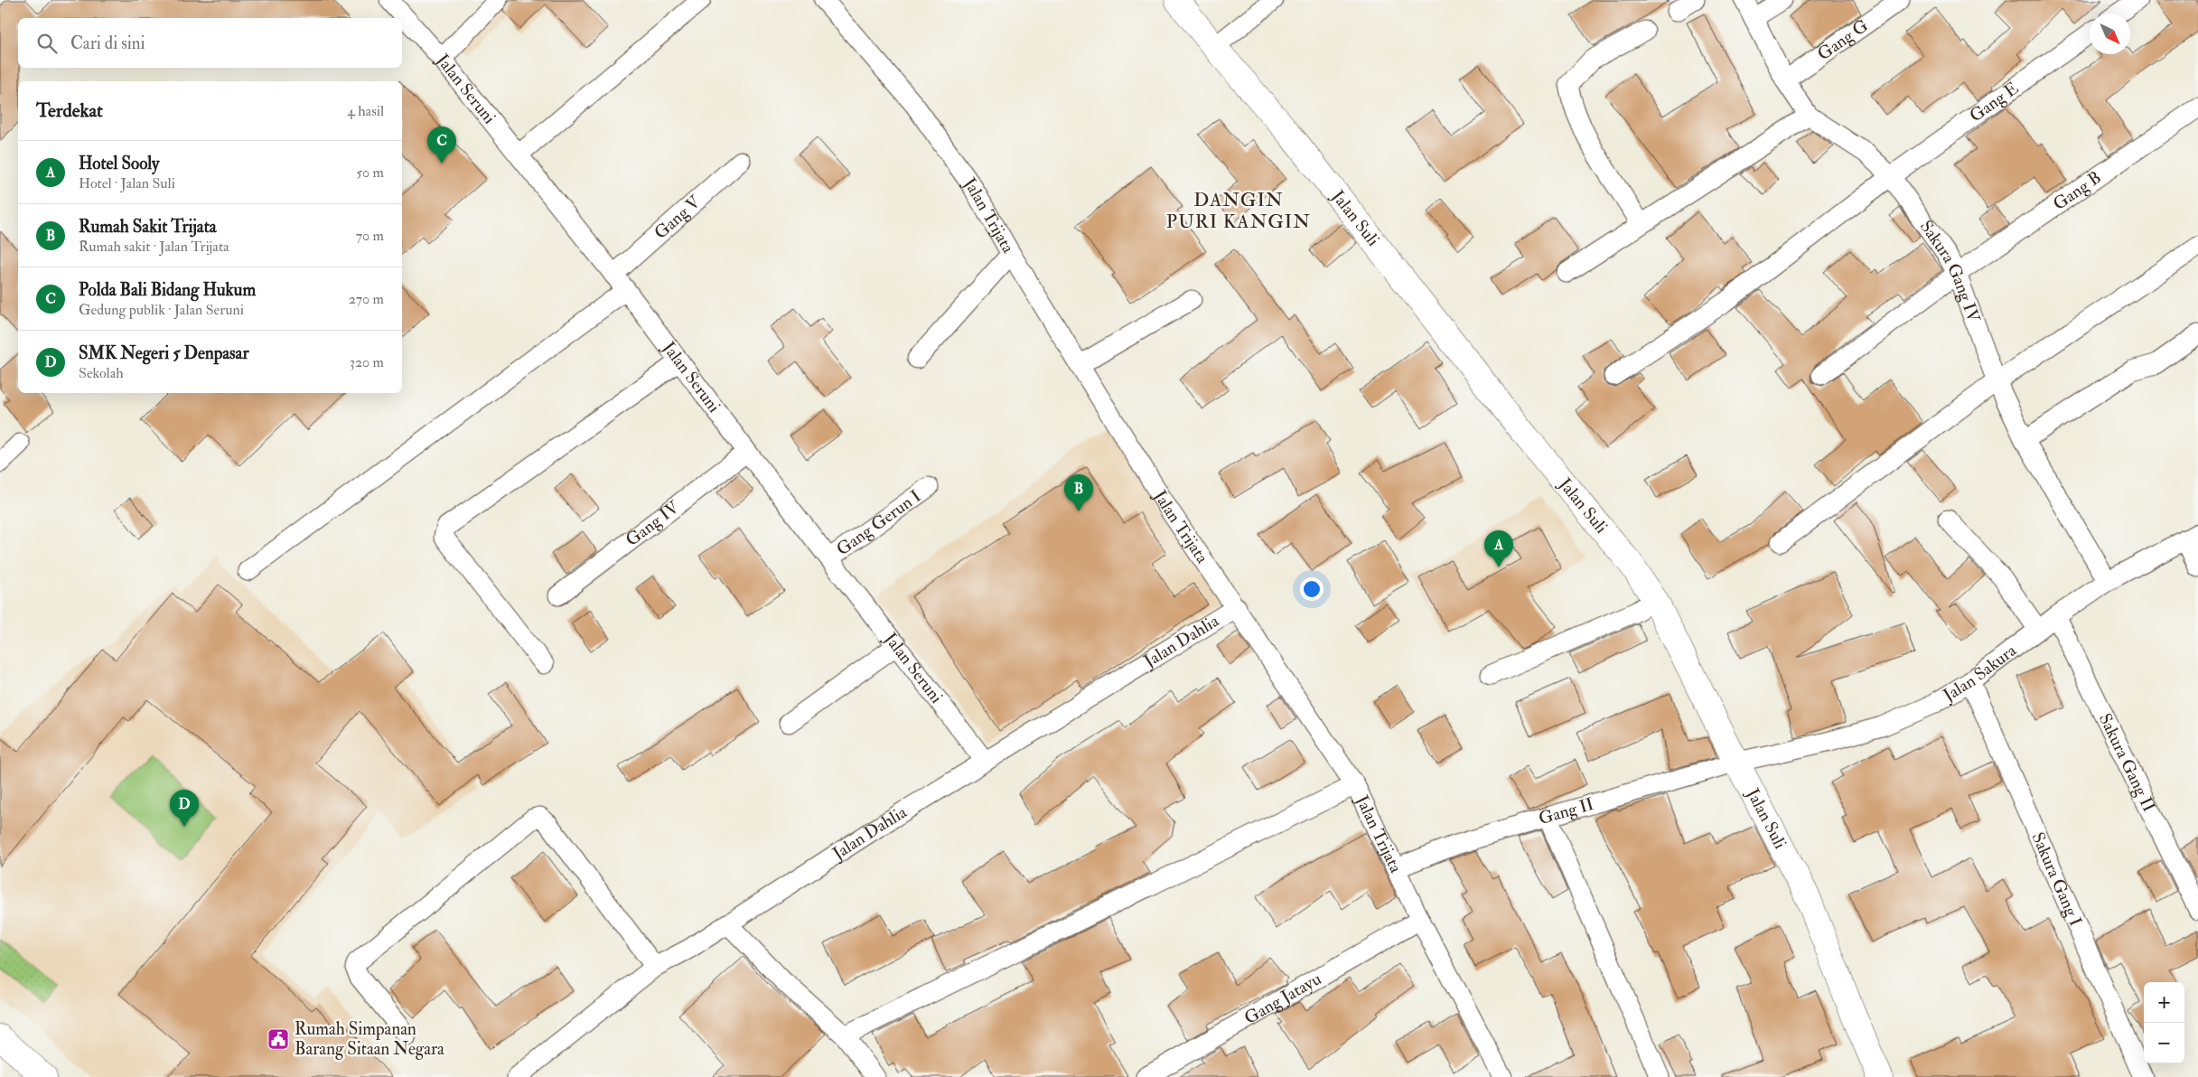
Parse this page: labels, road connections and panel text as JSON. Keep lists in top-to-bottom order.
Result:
{
  "streets": {
    "main road": ["Jalan Suli"],
    "street": [
      "Gang G",
      "Jalan Seruni",
      "Gang E",
      "Gang B",
      "Jalan Trijata",
      "Gang V",
      "Sakura Gang IV",
      "Gang Gerun I",
      "Gang IV",
      "Jalan Dahlia",
      "Jalan Sakura",
      "Sakura Gang II",
      "Gang II",
      "Sakura Gang I",
      "Gang Jatayu"
    ]
  },
  "crossings": [
    ["Gang G", "Sakura Gang IV"],
    ["Jalan Seruni", "Gang V"],
    ["Jalan Seruni", "Gang Gerun I"],
    ["Jalan Seruni", "Gang IV"],
    ["Jalan Seruni", "Jalan Dahlia"],
    ["Gang E", "Sakura Gang IV"],
    ["Gang B", "Sakura Gang IV"],
    ["Jalan Trijata", "Jalan Dahlia"],
    ["Jalan Trijata", "Gang II"],
    ["Jalan Trijata", "Gang Jatayu"],
    ["Jalan Suli", "Jalan Sakura"],
    ["Jalan Suli", "Gang II"],
    ["Sakura Gang IV", "Jalan Sakura"],
    ["Jalan Sakura", "Sakura Gang II"],
    ["Jalan Sakura", "Gang II"],
    ["Jalan Sakura", "Sakura Gang I"]
  ],
  "districts": ["DANGIN PURI KANGIN"],
  "places": {
    "public building": ["Rumah Simpanan Barang Sitaan Negara"]
  },
  "north": "bottom right",
  "page": {
    "search": "Cari di sini",
    "heading": ["Terdekat", "4 hasil"],
    "pins": [
      "C",
      "B",
      "A",
      "D"
    ],
    "list": [
      {
        "mark": "A",
        "name": "Hotel Sooly",
        "note": "Hotel · Jalan Suli",
        "value": "50 m"
      },
      {
        "mark": "B",
        "name": "Rumah Sakit Trijata",
        "note": "Rumah sakit · Jalan Trijata",
        "value": "70 m"
      },
      {
        "mark": "C",
        "name": "Polda Bali Bidang Hukum",
        "note": "Gedung publik · Jalan Seruni",
        "value": "270 m"
      },
      {
        "mark": "D",
        "name": "SMK Negeri 5 Denpasar",
        "note": "Sekolah",
        "value": "320 m"
      }
    ],
    "map_buttons": ["+", "−"]
  }
}
